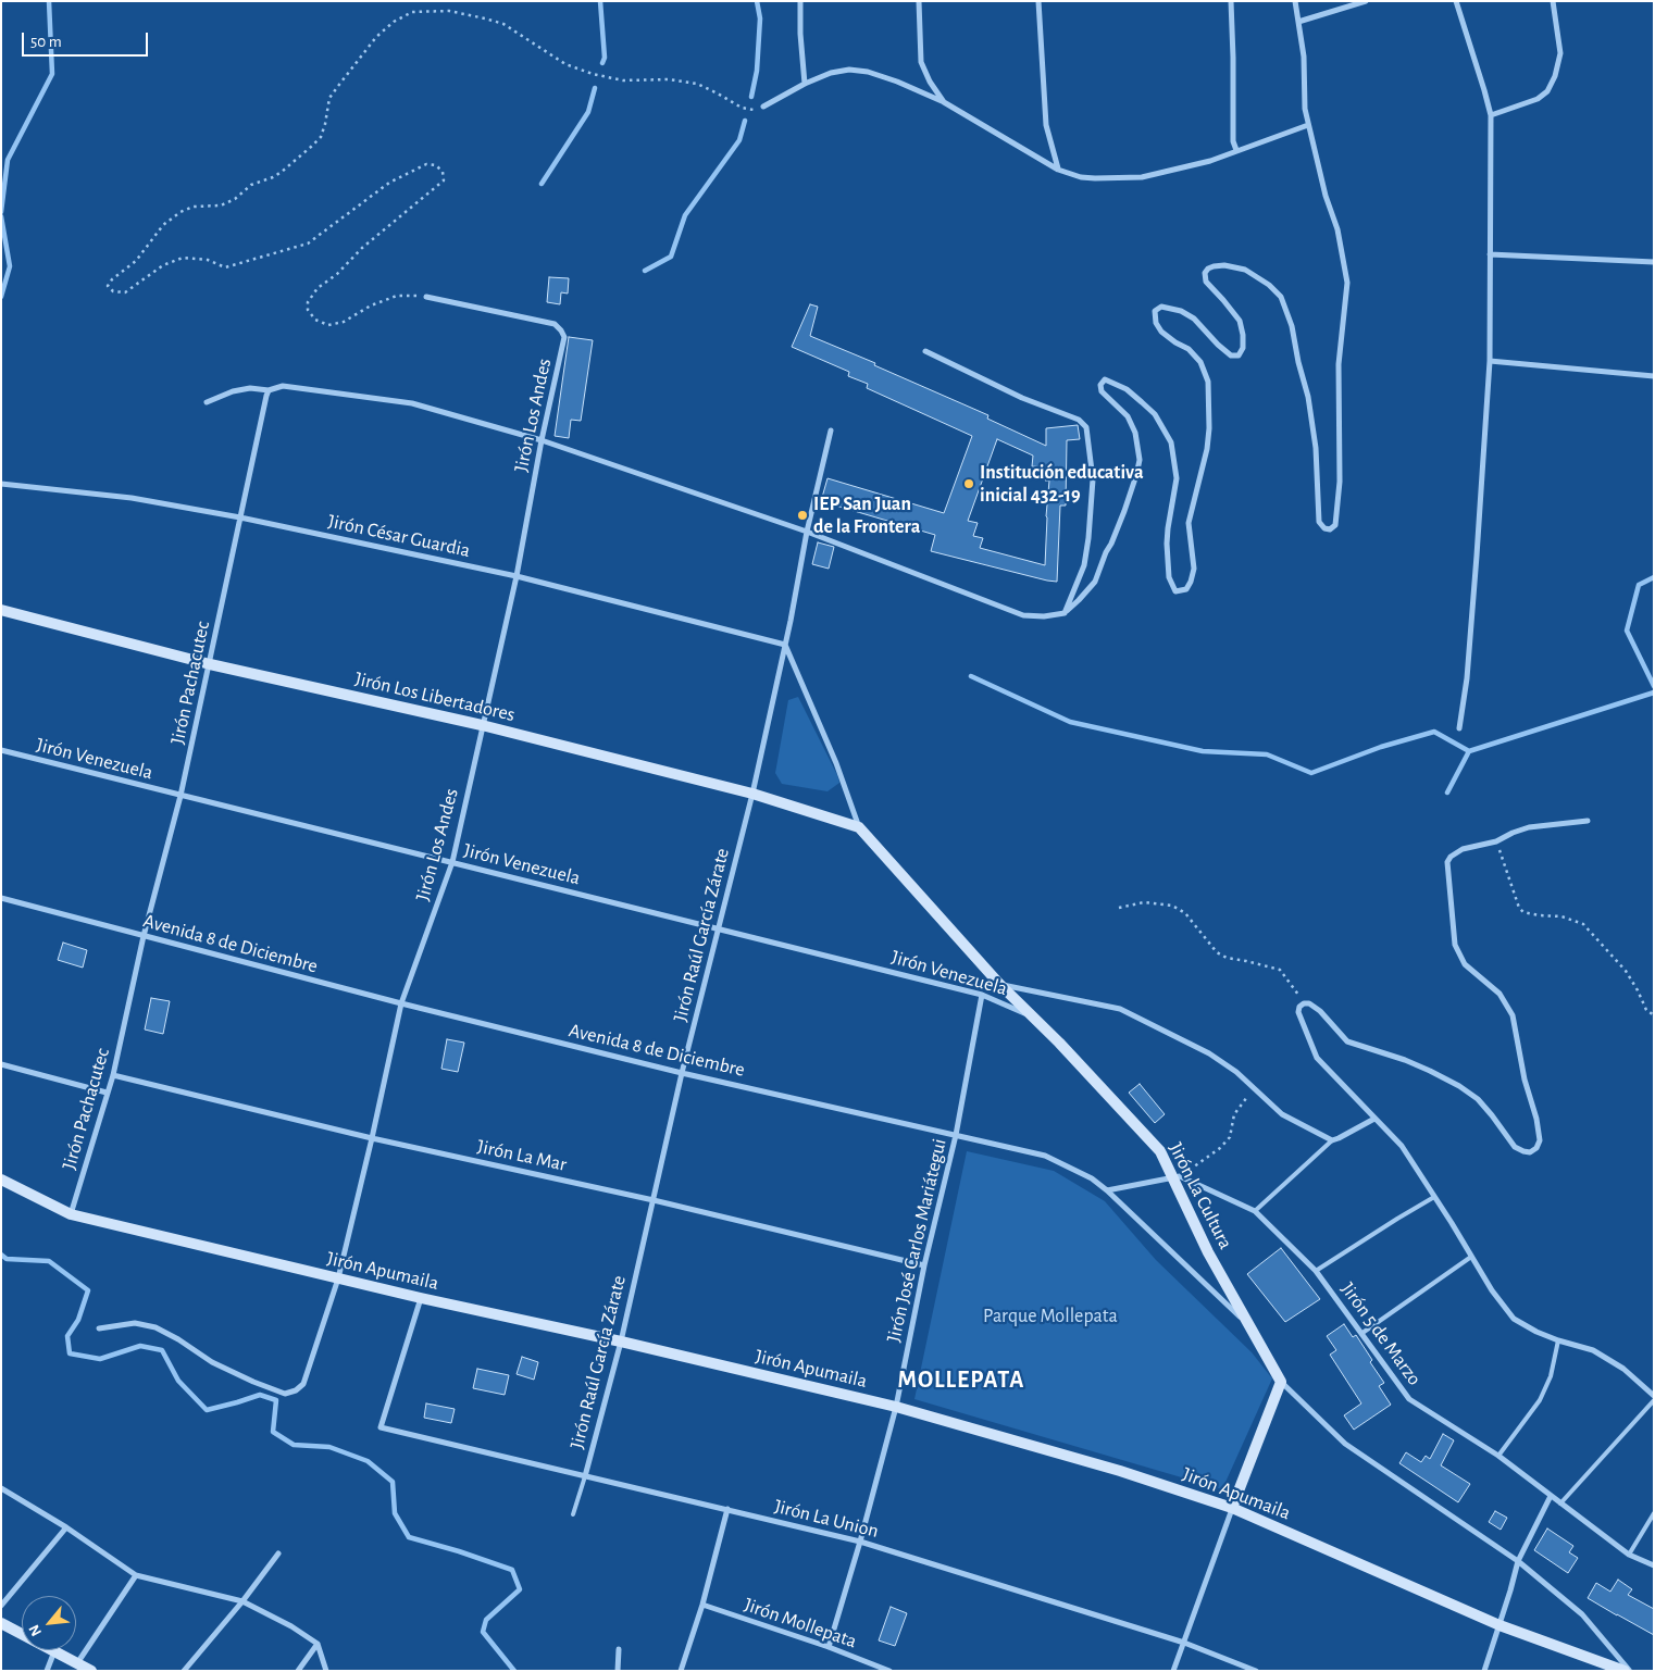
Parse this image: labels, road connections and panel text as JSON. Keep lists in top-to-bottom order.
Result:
{
  "streets": {
    "street": [
      "Jirón Los Andes",
      "Jirón César Guardia",
      "Jirón Pachacutec",
      "Jirón Los Libertadores",
      "Jirón Venezuela",
      "Jirón Raúl García Zárate",
      "Avenida 8 de Diciembre",
      "Jirón La Mar",
      "Jirón La Cultura",
      "Jirón José Carlos Mariátegui",
      "Jirón Apumaila",
      "Jirón 5 de Marzo",
      "Jirón La Union",
      "Jirón Mollepata"
    ]
  },
  "crossings": [
    ["Jirón Los Andes", "Jirón César Guardia"],
    ["Jirón Los Andes", "Jirón Los Libertadores"],
    ["Jirón Los Andes", "Jirón Venezuela"],
    ["Jirón Los Andes", "Avenida 8 de Diciembre"],
    ["Jirón Los Andes", "Jirón La Mar"],
    ["Jirón Los Andes", "Jirón Apumaila"],
    ["Jirón César Guardia", "Jirón Pachacutec"],
    ["Jirón César Guardia", "Jirón Raúl García Zárate"],
    ["Jirón Pachacutec", "Jirón Los Libertadores"],
    ["Jirón Pachacutec", "Jirón Venezuela"],
    ["Jirón Pachacutec", "Avenida 8 de Diciembre"],
    ["Jirón Pachacutec", "Jirón La Mar"],
    ["Jirón Pachacutec", "Jirón Apumaila"],
    ["Jirón Los Libertadores", "Jirón Raúl García Zárate"],
    ["Jirón Los Libertadores", "Jirón La Cultura"],
    ["Jirón Venezuela", "Jirón Raúl García Zárate"],
    ["Jirón Venezuela", "Jirón La Cultura"],
    ["Jirón Venezuela", "Jirón José Carlos Mariátegui"],
    ["Jirón Raúl García Zárate", "Avenida 8 de Diciembre"],
    ["Jirón Raúl García Zárate", "Jirón La Mar"],
    ["Jirón Raúl García Zárate", "Jirón Apumaila"],
    ["Jirón Raúl García Zárate", "Jirón La Union"],
    ["Avenida 8 de Diciembre", "Jirón La Cultura"],
    ["Avenida 8 de Diciembre", "Jirón José Carlos Mariátegui"],
    ["Jirón La Mar", "Jirón José Carlos Mariátegui"],
    ["Jirón La Cultura", "Jirón 5 de Marzo"],
    ["Jirón José Carlos Mariátegui", "Jirón Apumaila"],
    ["Jirón José Carlos Mariátegui", "Jirón La Union"],
    ["Jirón José Carlos Mariátegui", "Jirón Mollepata"],
    ["Jirón Apumaila", "Jirón La Union"]
  ],
  "districts": ["MOLLEPATA"],
  "parks": ["Parque Mollepata"],
  "places": ["Institución educativa inicial 432-19", "IEP San Juan de la Frontera"],
  "scale_bar": "50 m",
  "north": "bottom left"
}
